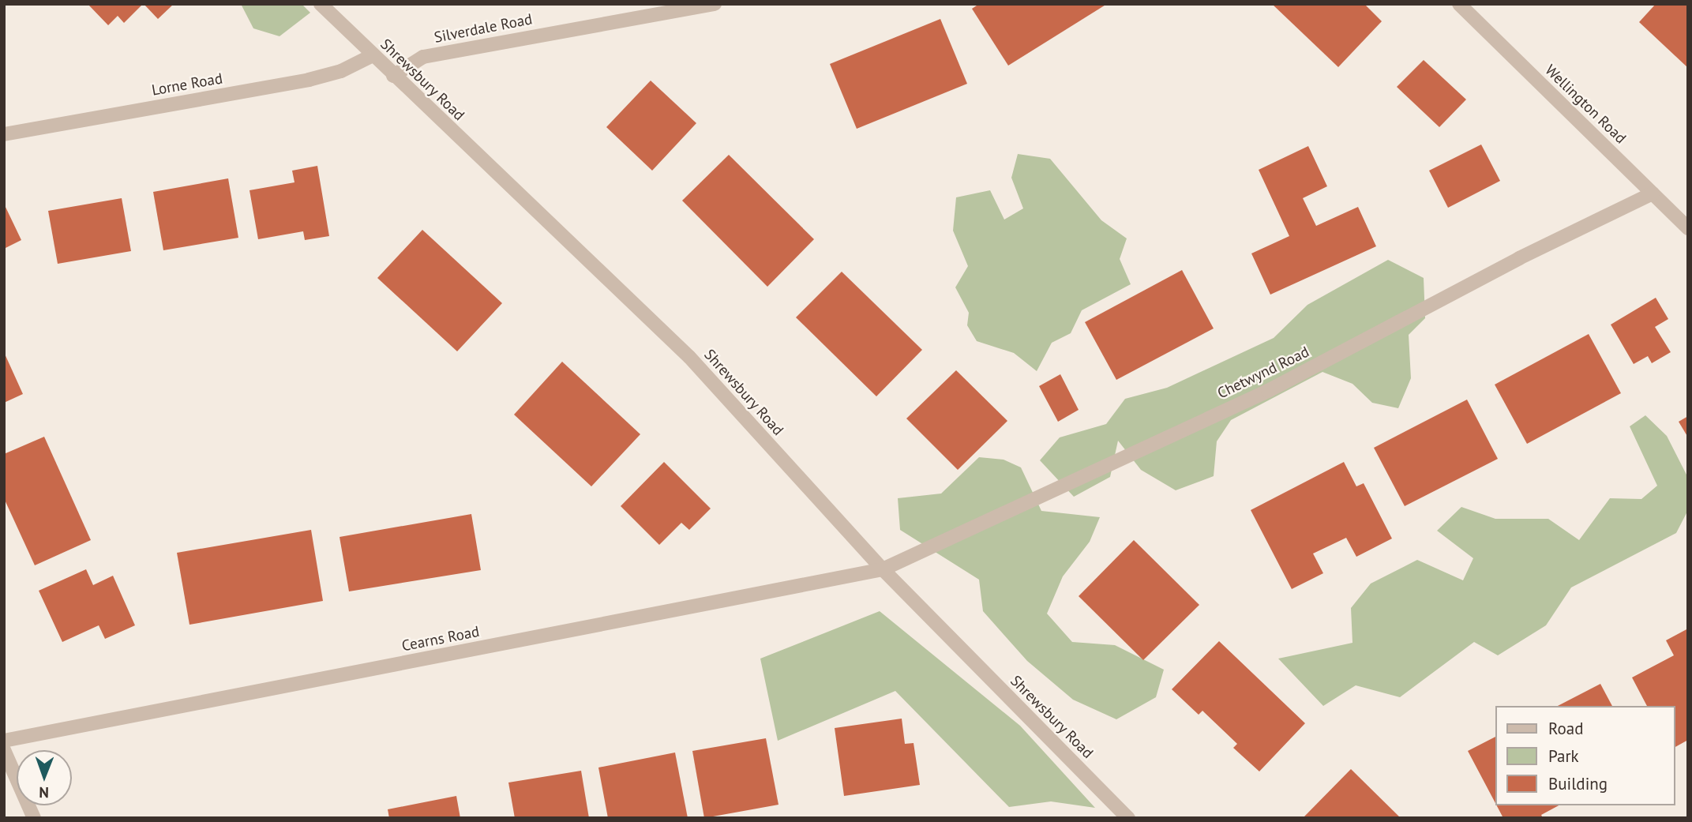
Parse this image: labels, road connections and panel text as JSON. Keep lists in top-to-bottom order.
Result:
{
  "streets": {
    "street": [
      "Silverdale Road",
      "Shrewsbury Road",
      "Lorne Road",
      "Wellington Road",
      "Chetwynd Road",
      "Cearns Road"
    ]
  },
  "crossings": [
    ["Silverdale Road", "Shrewsbury Road"],
    ["Shrewsbury Road", "Lorne Road"],
    ["Shrewsbury Road", "Chetwynd Road"],
    ["Shrewsbury Road", "Cearns Road"],
    ["Wellington Road", "Chetwynd Road"],
    ["Chetwynd Road", "Cearns Road"]
  ],
  "legend": ["Road", "Park", "Building"],
  "north": "bottom"
}
